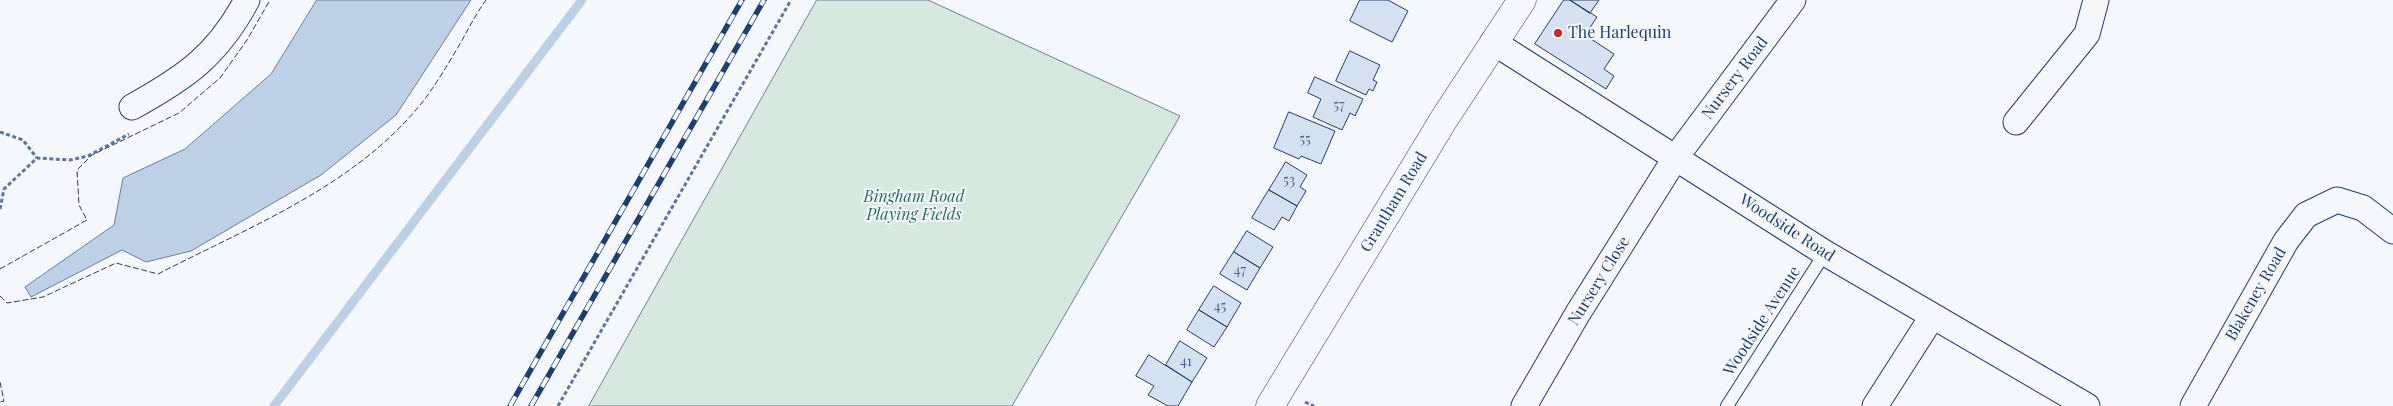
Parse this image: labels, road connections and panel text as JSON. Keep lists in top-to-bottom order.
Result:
{
  "streets": {
    "highway": ["Grantham Road"],
    "street": [
      "Nursery Road",
      "Woodside Road",
      "Nursery Close",
      "Blakeney Road"
    ],
    "lane": ["Woodside Avenue"]
  },
  "crossings": [
    ["Nursery Road", "Woodside Road"],
    ["Nursery Road", "Nursery Close"],
    ["Grantham Road", "Woodside Road"],
    ["Woodside Road", "Nursery Close"],
    ["Woodside Road", "Woodside Avenue"]
  ],
  "parks": ["Bingham Road Playing Fields"],
  "places": ["The Harlequin"],
  "house_numbers": [
    "57",
    "55",
    "53",
    "47",
    "45",
    "41"
  ]
}
